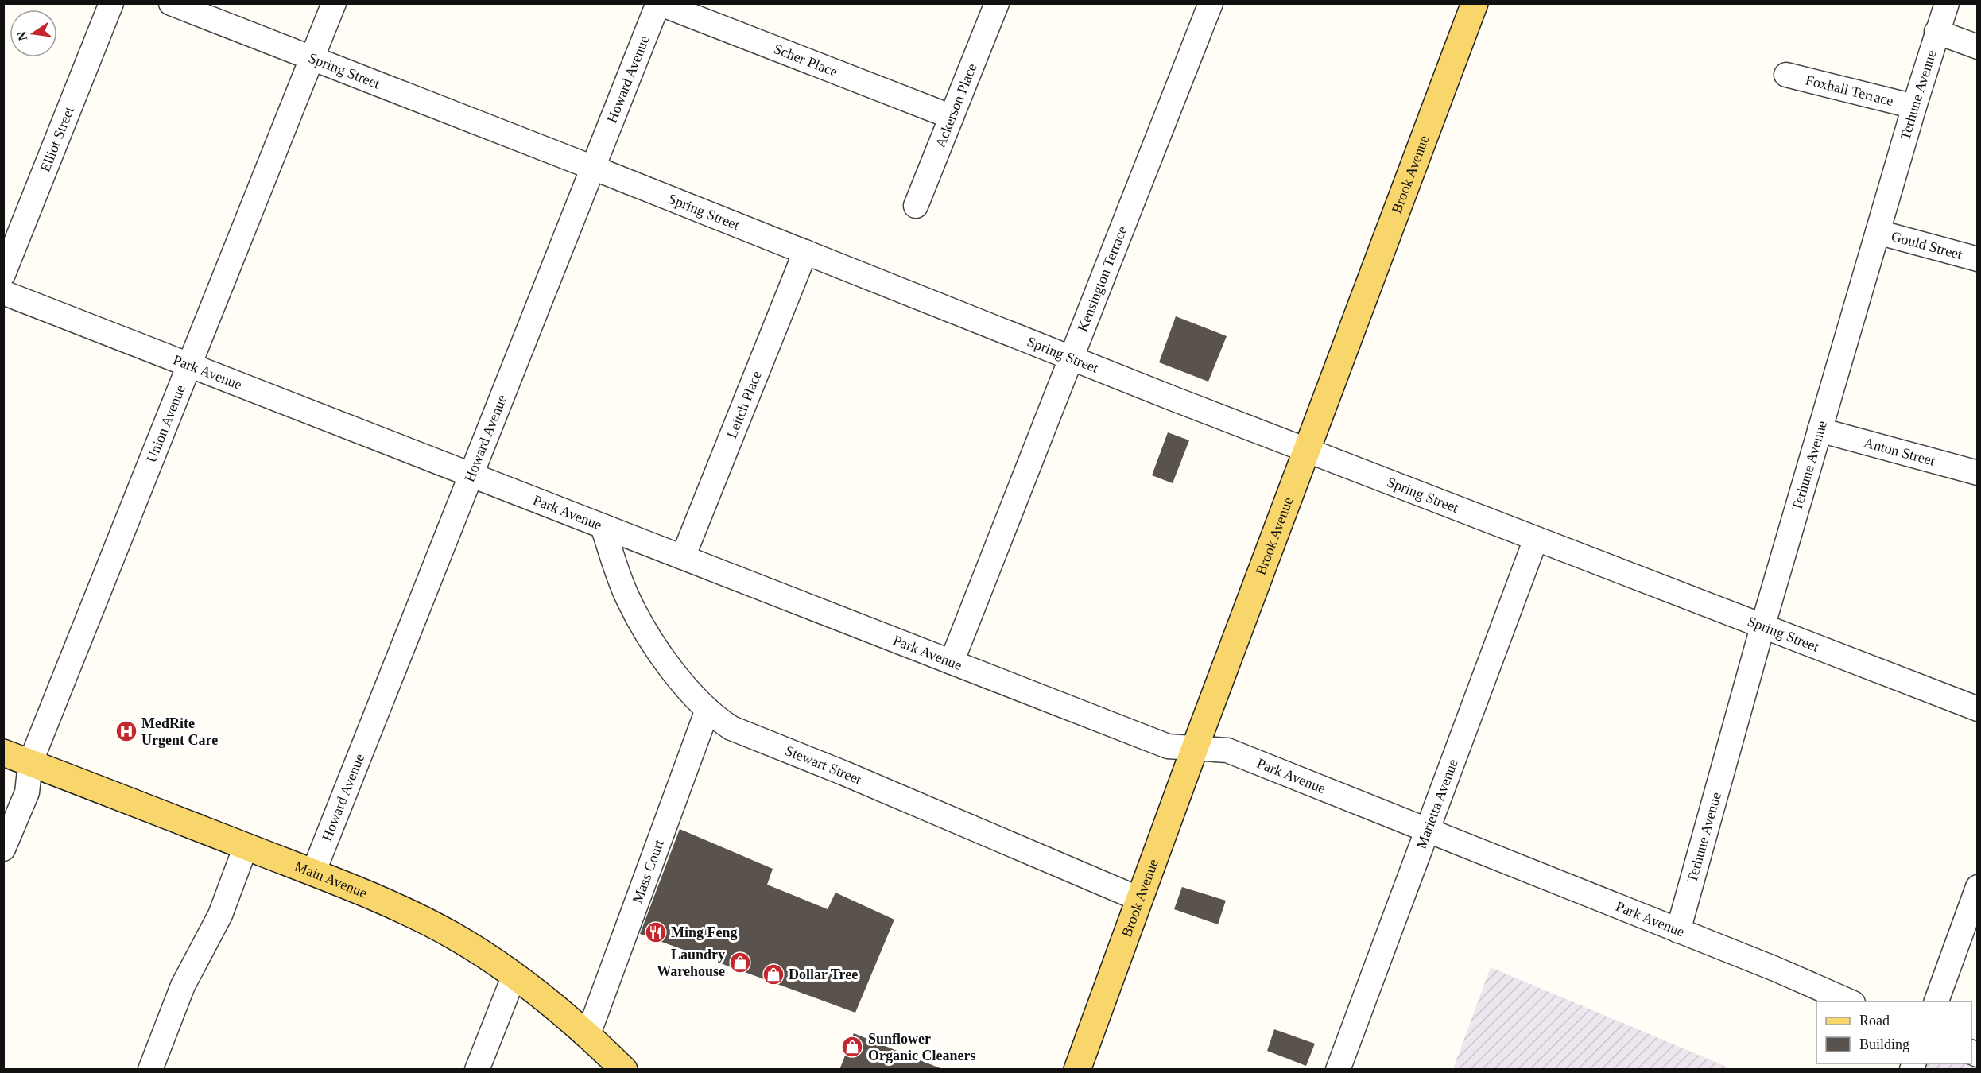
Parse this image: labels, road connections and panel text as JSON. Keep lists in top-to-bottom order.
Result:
{
  "streets": {
    "main road": ["Brook Avenue", "Main Avenue"],
    "street": [
      "Scher Place",
      "Spring Street",
      "Howard Avenue",
      "Foxhall Terrace",
      "Terhune Avenue",
      "Ackerson Place",
      "Elliot Street",
      "Gould Street",
      "Kensington Terrace",
      "Park Avenue",
      "Leitch Place",
      "Union Avenue",
      "Anton Street",
      "Stewart Street",
      "Marietta Avenue",
      "Mass Court"
    ]
  },
  "crossings": [
    ["Scher Place", "Howard Avenue"],
    ["Scher Place", "Ackerson Place"],
    ["Spring Street", "Howard Avenue"],
    ["Spring Street", "Terhune Avenue"],
    ["Spring Street", "Brook Avenue"],
    ["Spring Street", "Kensington Terrace"],
    ["Spring Street", "Leitch Place"],
    ["Spring Street", "Union Avenue"],
    ["Spring Street", "Marietta Avenue"],
    ["Howard Avenue", "Park Avenue"],
    ["Howard Avenue", "Main Avenue"],
    ["Foxhall Terrace", "Terhune Avenue"],
    ["Terhune Avenue", "Gould Street"],
    ["Terhune Avenue", "Park Avenue"],
    ["Terhune Avenue", "Anton Street"],
    ["Brook Avenue", "Park Avenue"],
    ["Brook Avenue", "Stewart Street"],
    ["Kensington Terrace", "Park Avenue"],
    ["Park Avenue", "Leitch Place"],
    ["Park Avenue", "Union Avenue"],
    ["Park Avenue", "Stewart Street"],
    ["Park Avenue", "Marietta Avenue"],
    ["Union Avenue", "Main Avenue"],
    ["Stewart Street", "Mass Court"],
    ["Mass Court", "Main Avenue"]
  ],
  "places": {
    "hospital": ["MedRite Urgent Care"],
    "restaurant": ["Ming Feng"],
    "shop": ["Laundry Warehouse", "Dollar Tree", "Sunflower Organic Cleaners"]
  },
  "legend": ["Road", "Building"],
  "north": "left"
}
